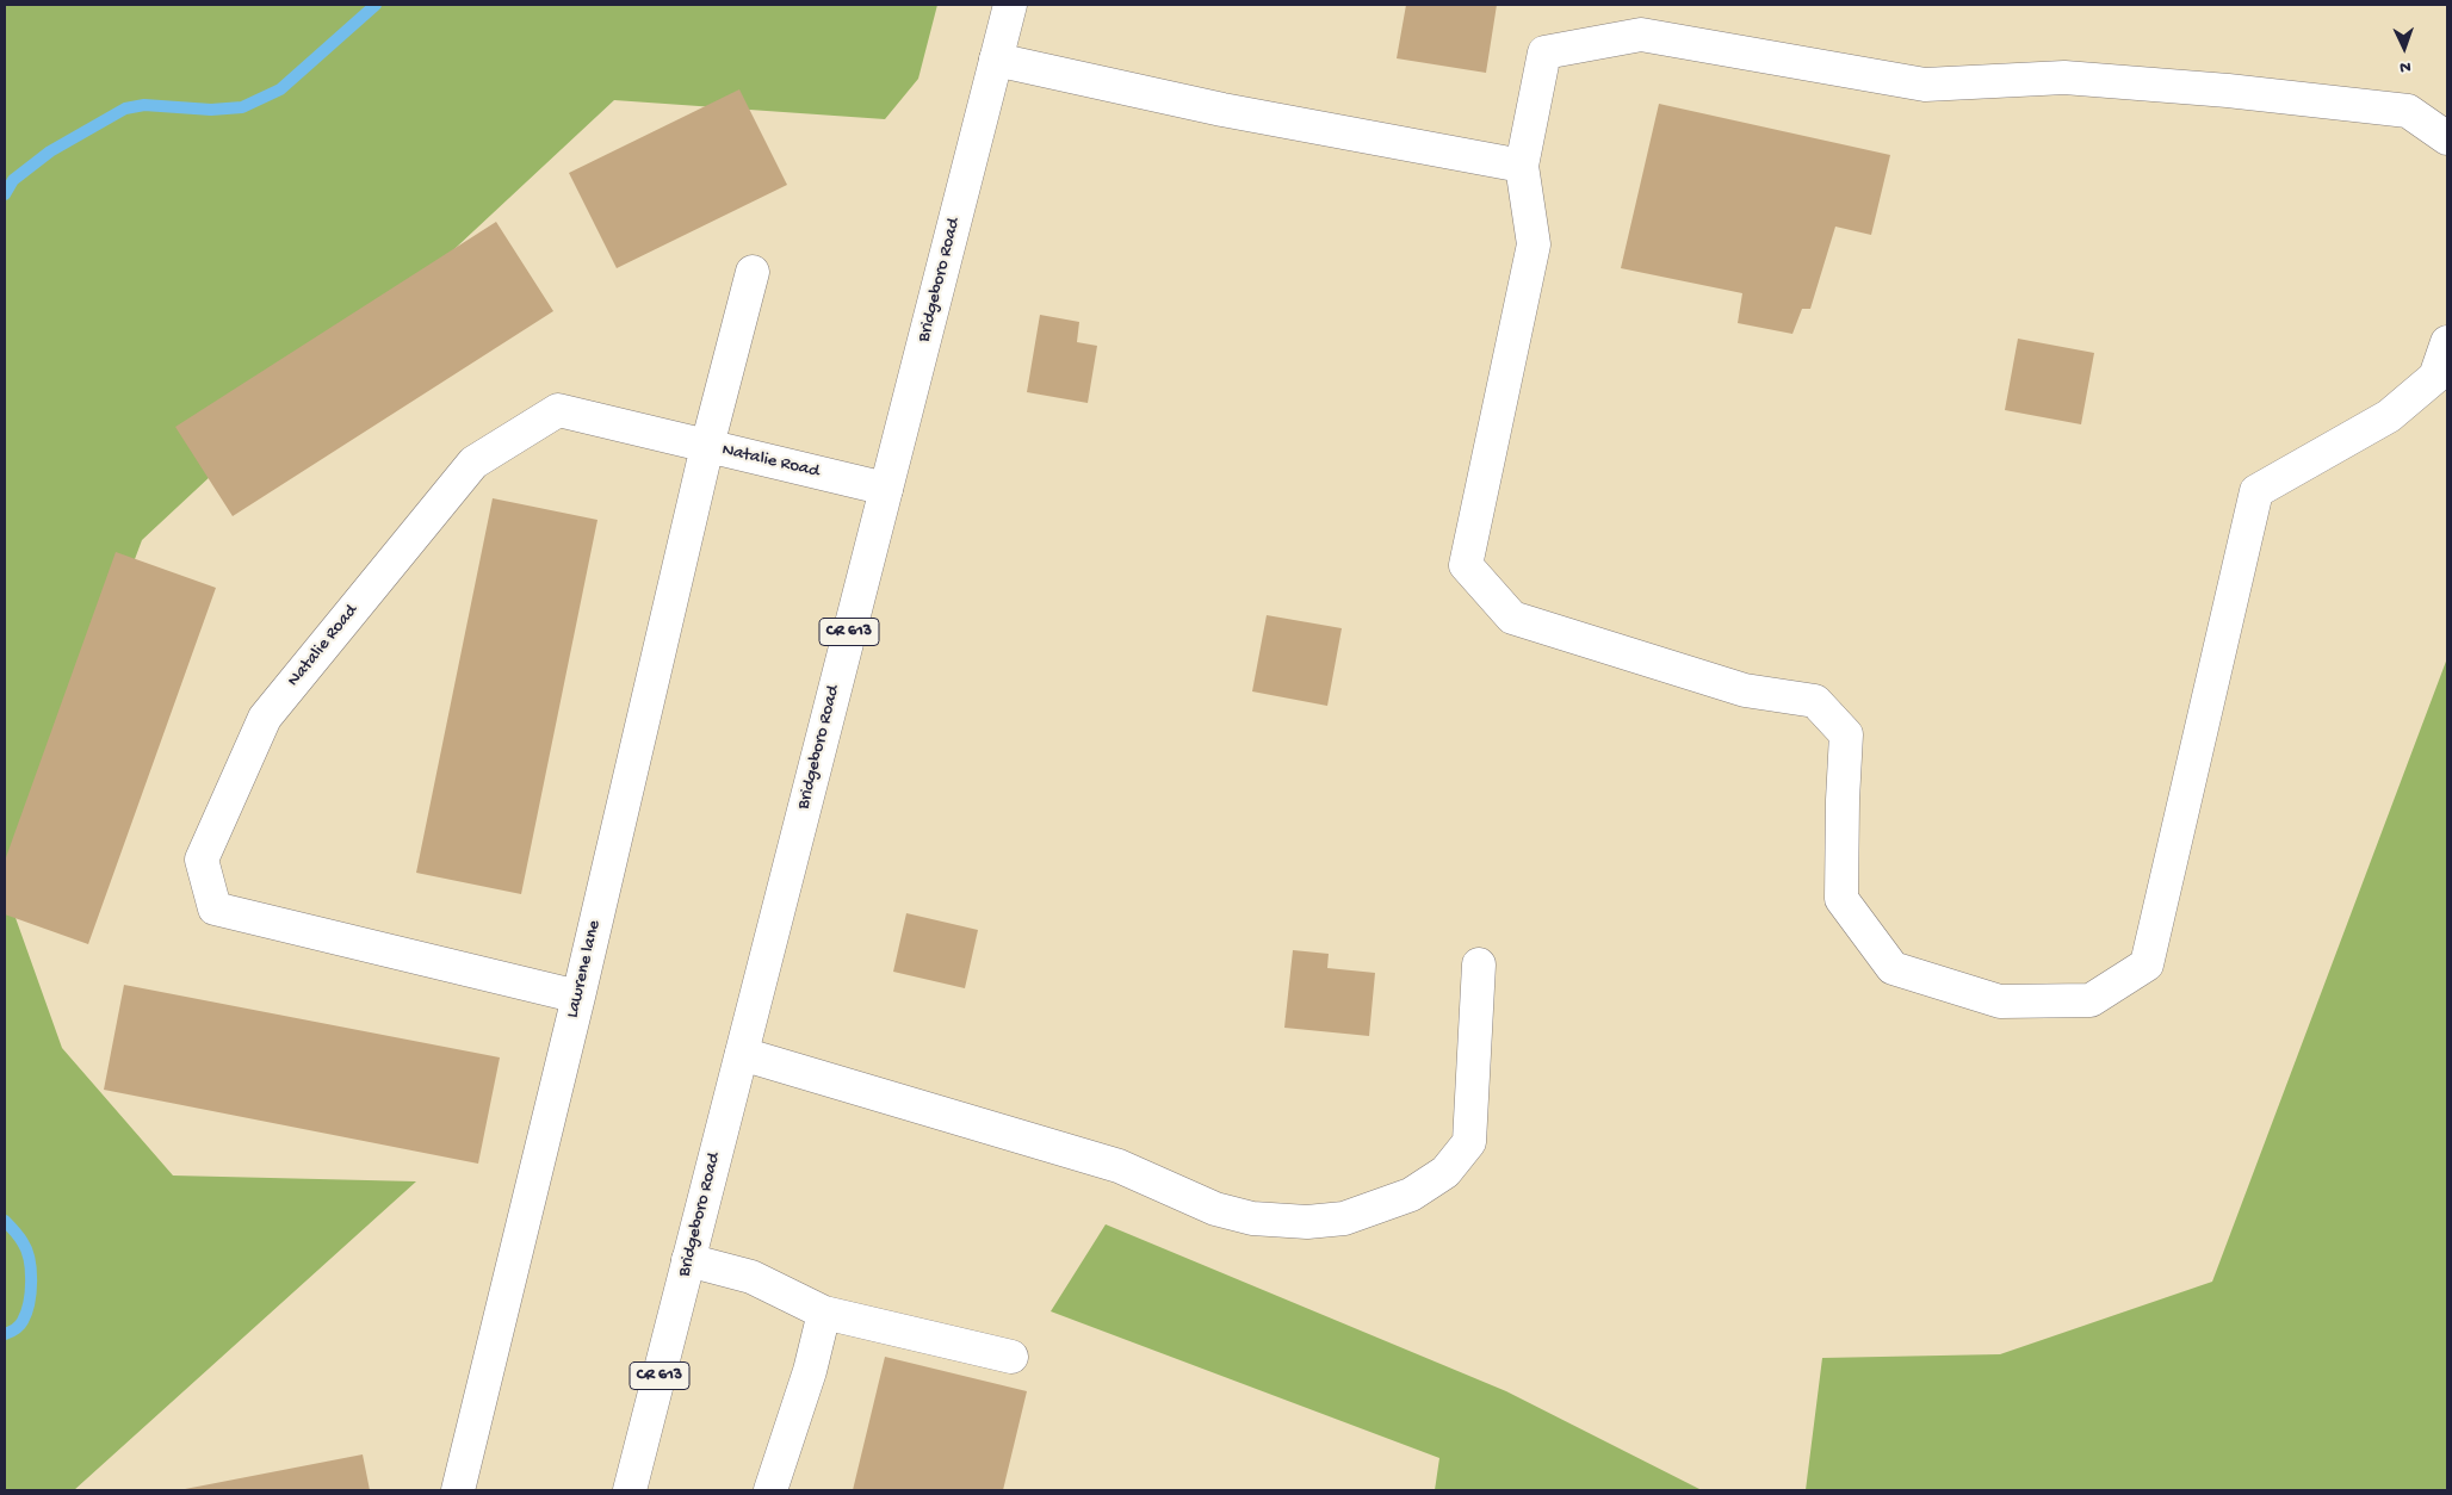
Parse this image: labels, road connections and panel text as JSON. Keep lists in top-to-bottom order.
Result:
{
  "streets": {
    "main road": [
      "Bridgeboro Road",
      "Natalie Road",
      "CR 613",
      "Lawrene lane"
    ]
  },
  "crossings": [
    ["Bridgeboro Road", "Natalie Road"],
    ["Natalie Road", "Lawrene lane"]
  ],
  "north": "bottom"
}
